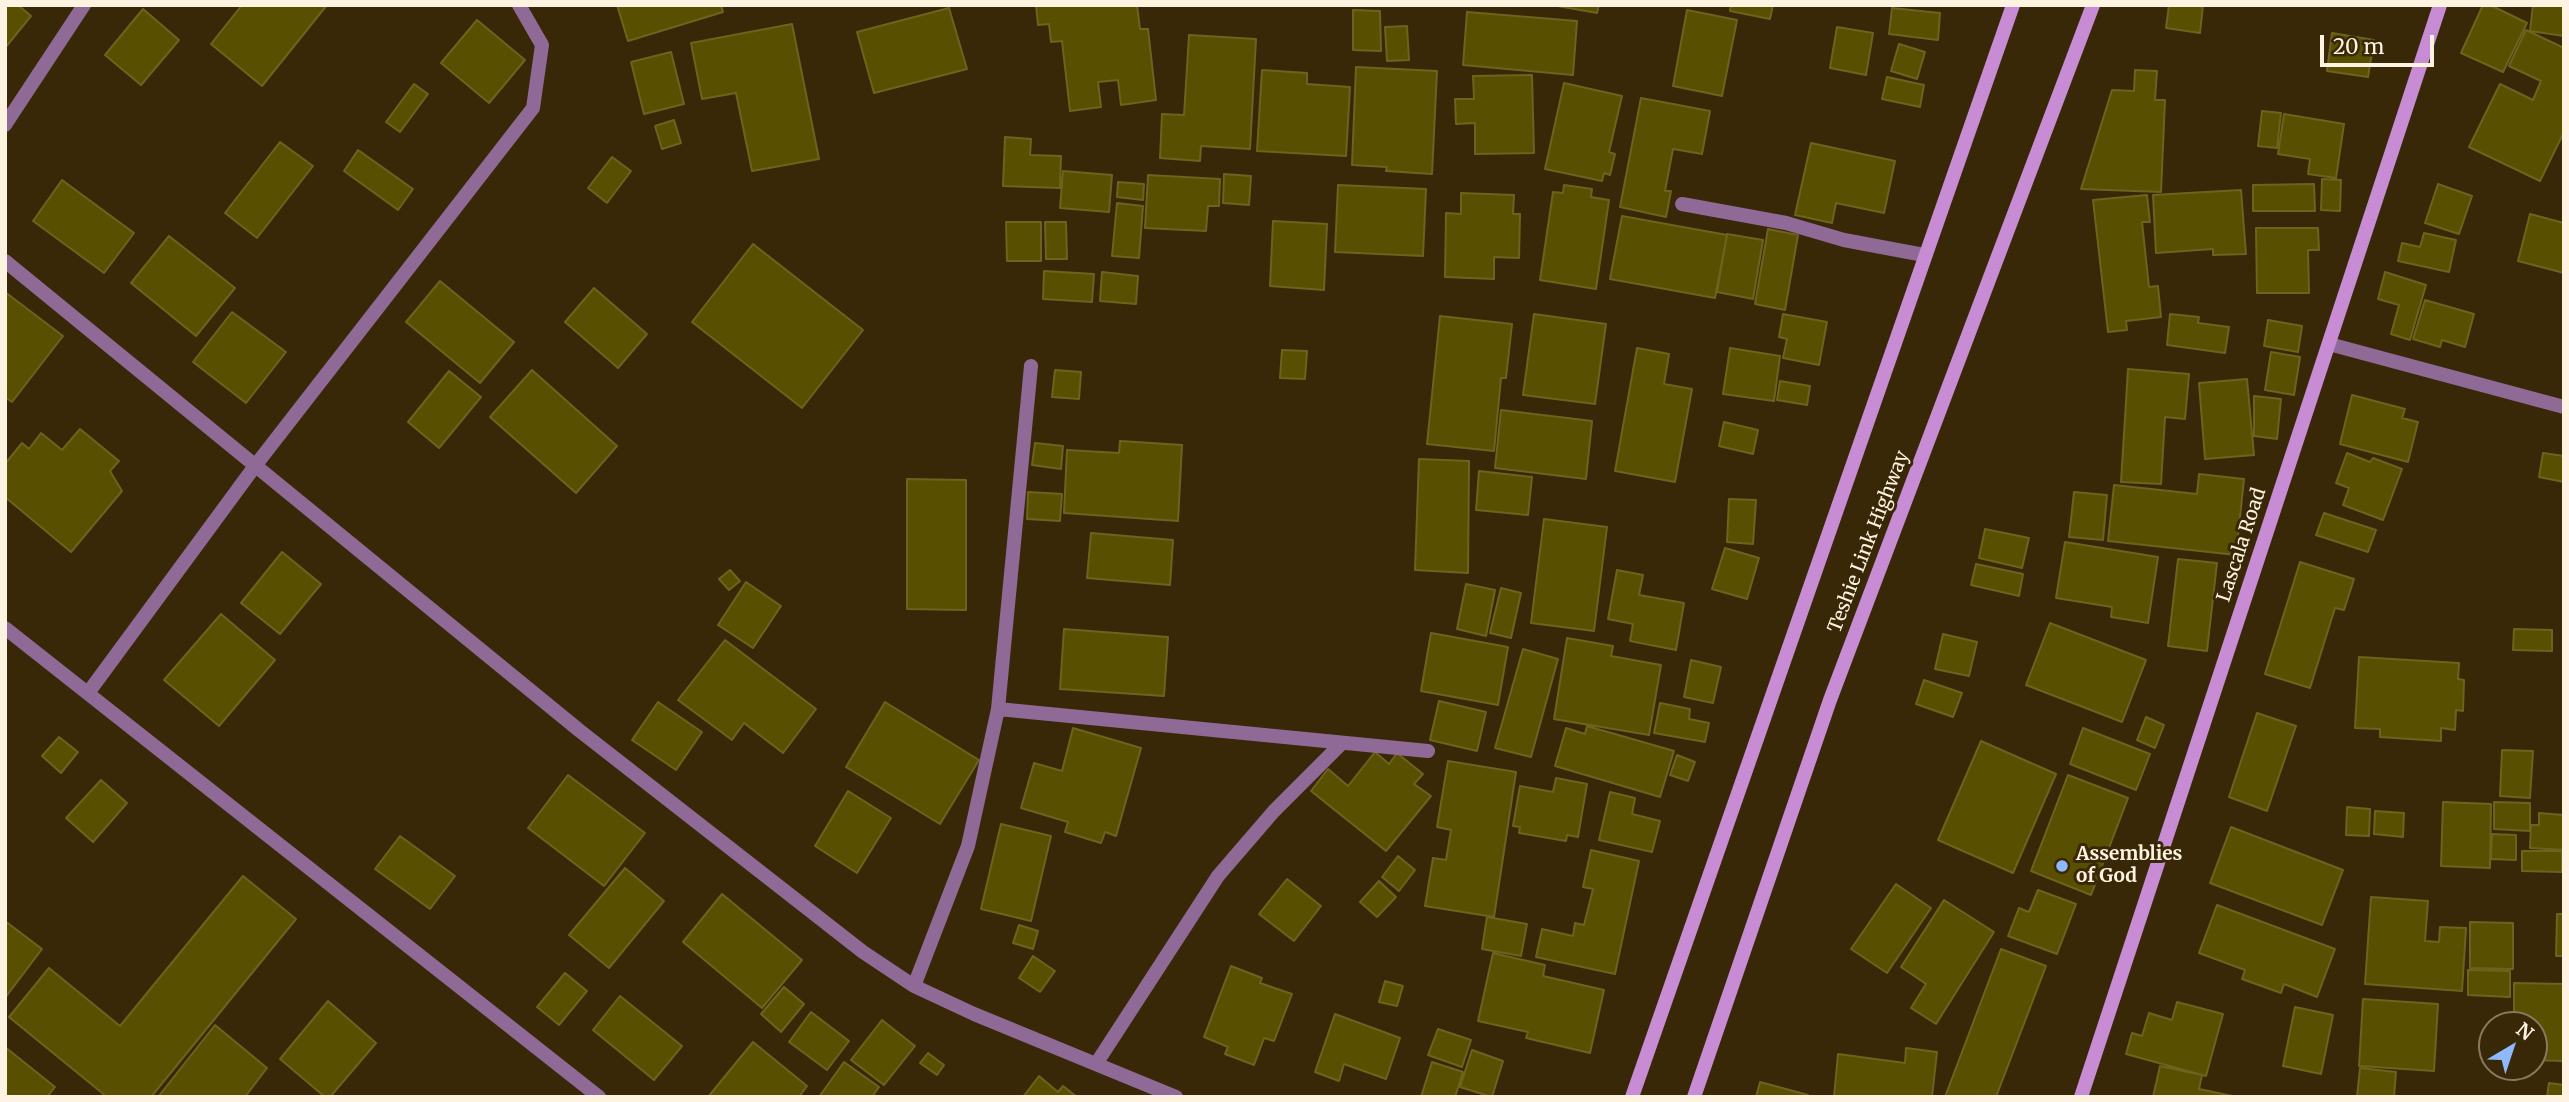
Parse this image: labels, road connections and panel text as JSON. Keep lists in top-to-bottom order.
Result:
{
  "streets": {
    "main road": ["Teshie Link Highway", "Lascala Road"]
  },
  "places": ["Assemblies of God"],
  "scale_bar": "20 m",
  "north": "top right"
}
